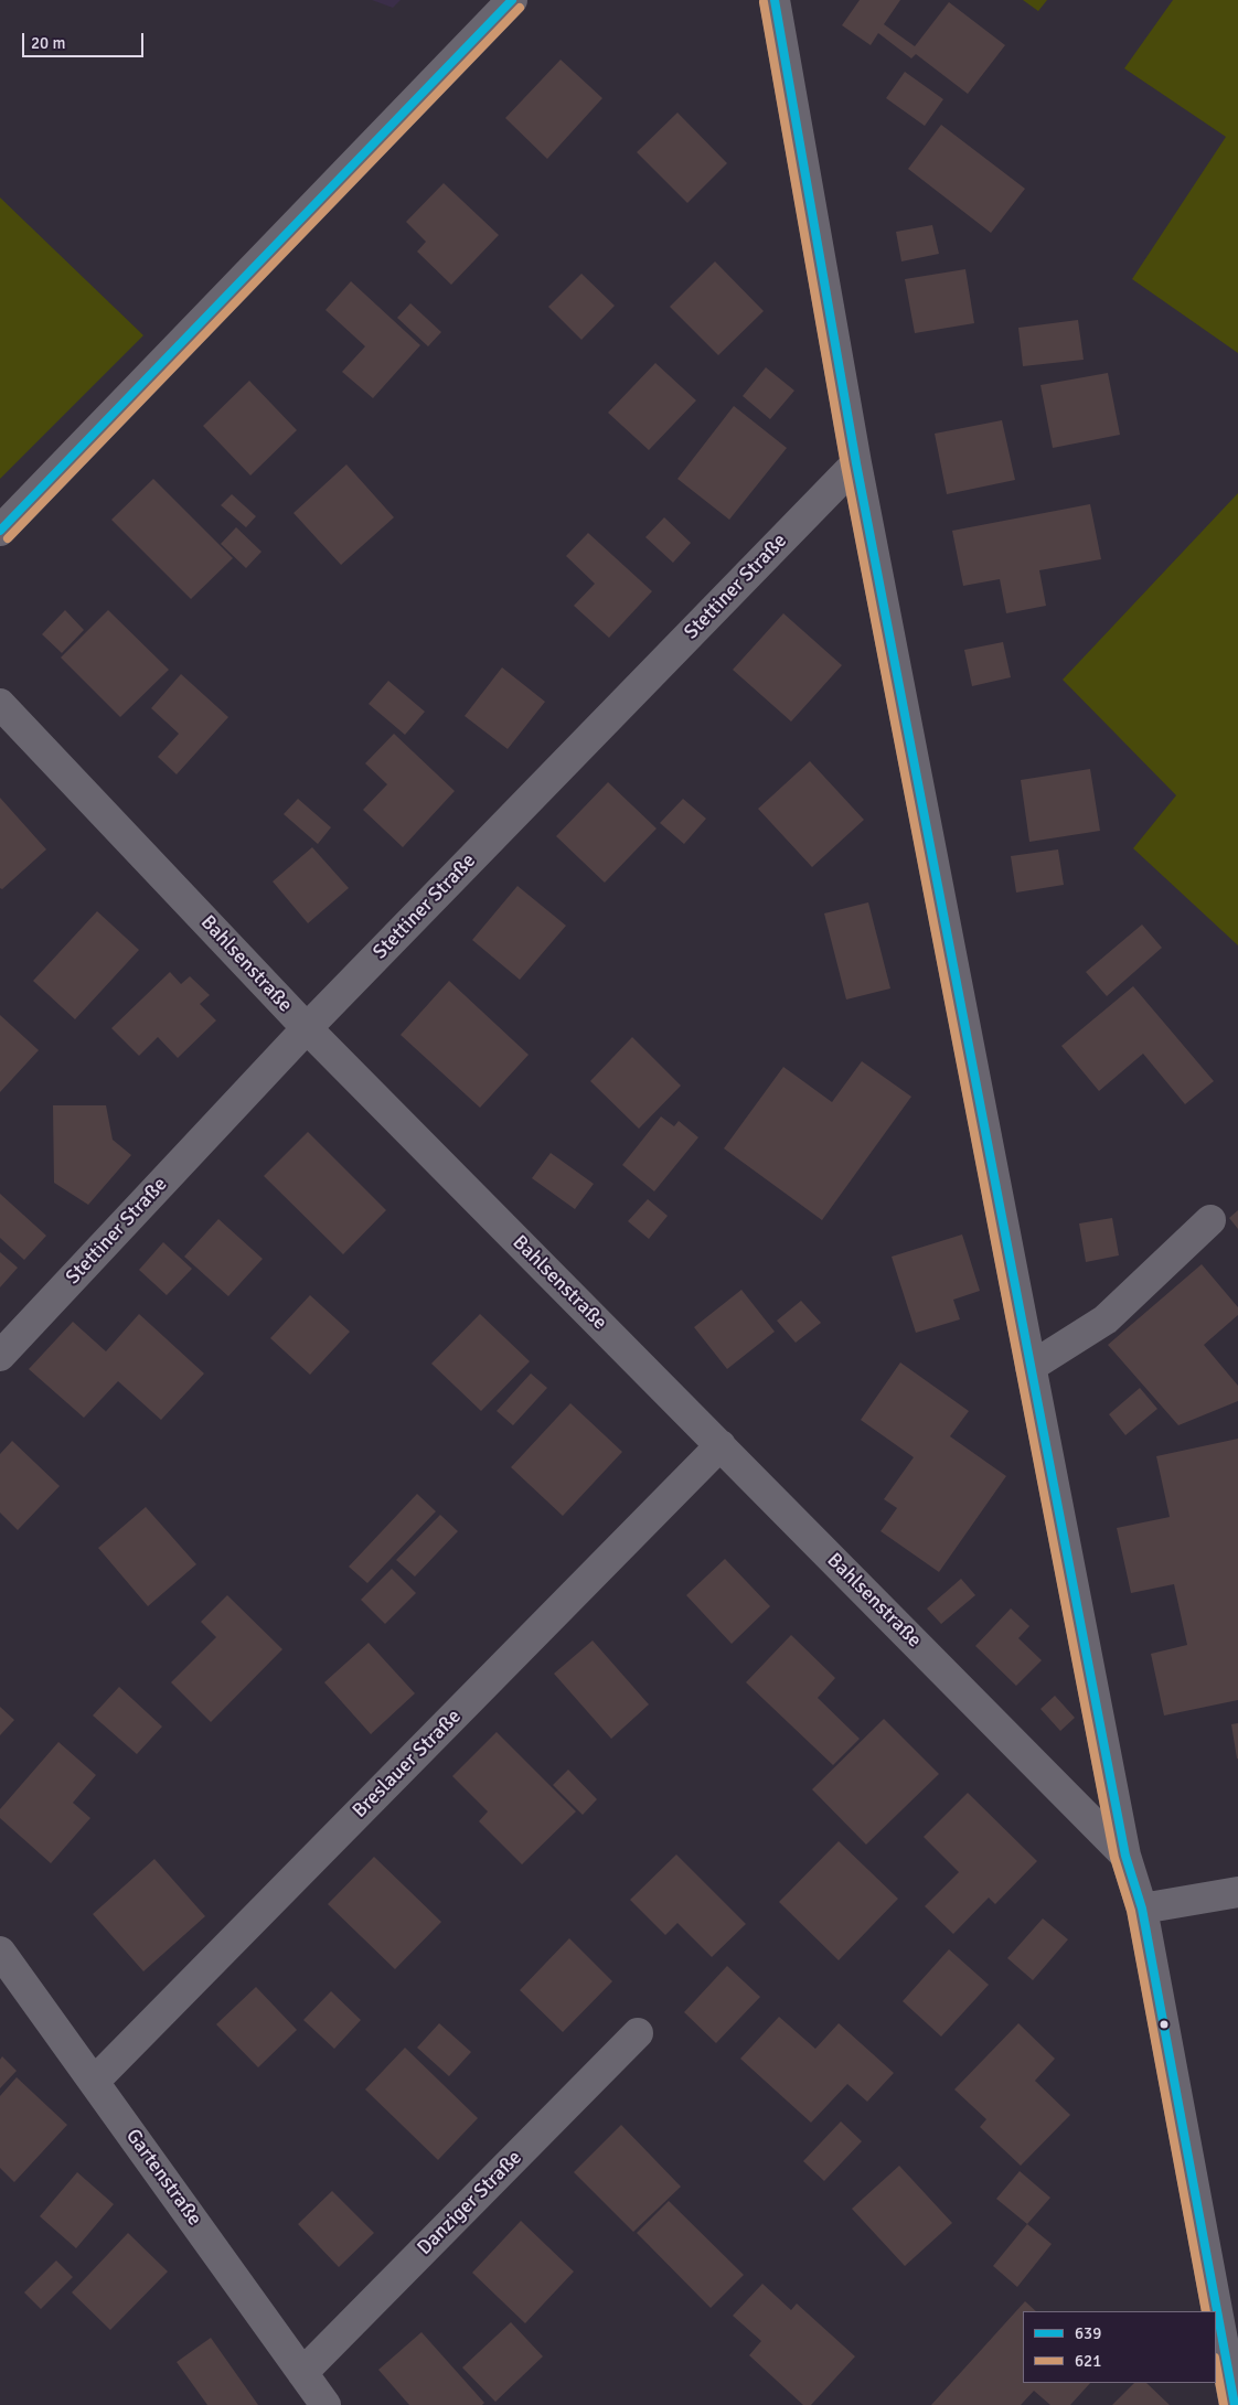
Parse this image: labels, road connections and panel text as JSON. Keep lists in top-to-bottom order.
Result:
{
  "streets": {
    "street": [
      "Stettiner Straße",
      "Bahlsenstraße",
      "Breslauer Straße",
      "Gartenstraße",
      "Danziger Straße"
    ]
  },
  "crossings": [
    ["Stettiner Straße", "Bahlsenstraße"],
    ["Bahlsenstraße", "Breslauer Straße"],
    ["Breslauer Straße", "Gartenstraße"],
    ["Gartenstraße", "Danziger Straße"]
  ],
  "lines": ["transit line 639", "transit line 621"],
  "legend": ["639", "621"],
  "scale_bar": "20 m"
}
